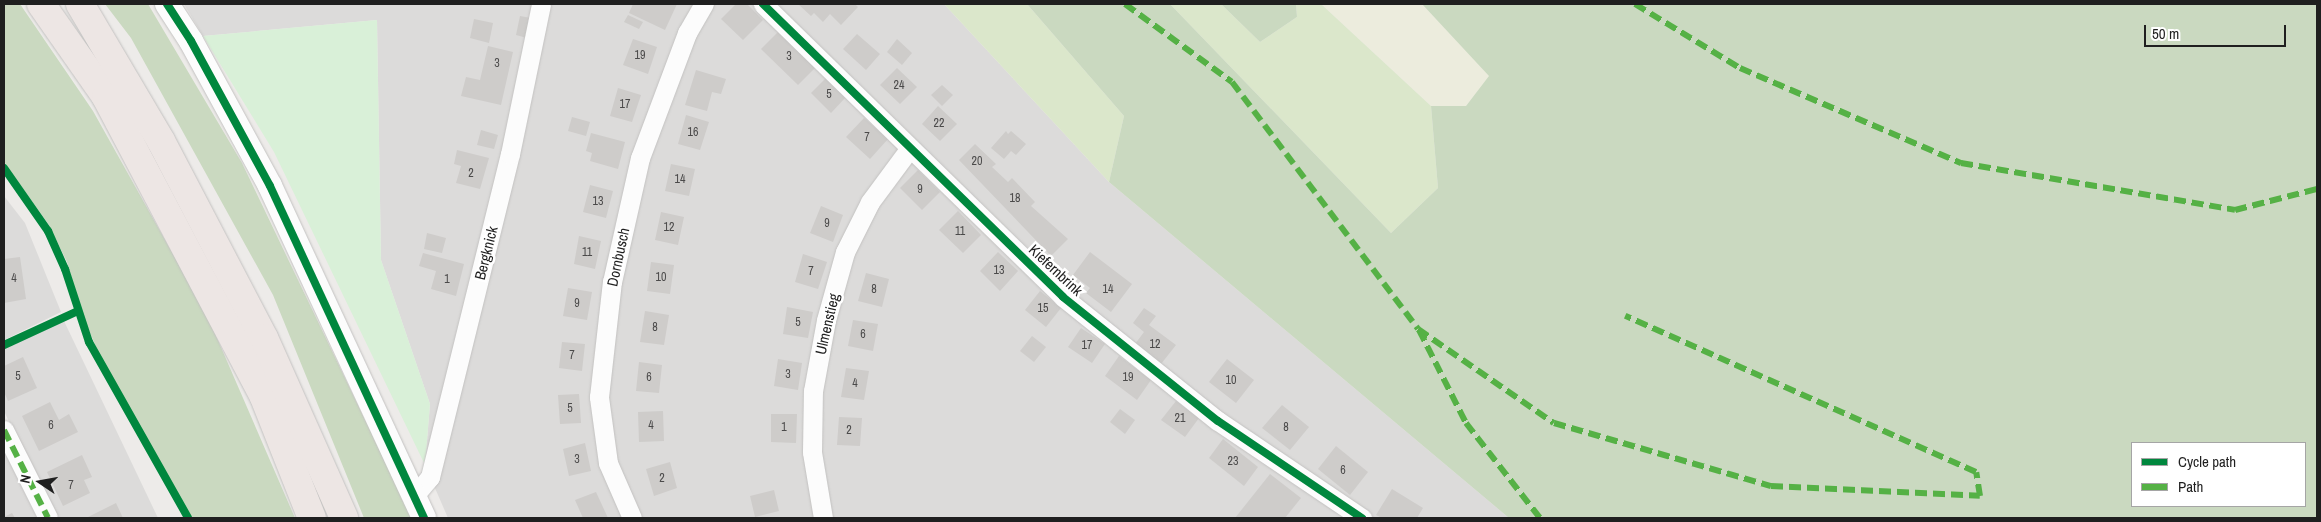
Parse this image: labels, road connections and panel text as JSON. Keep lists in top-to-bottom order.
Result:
{
  "streets": {
    "street": [
      "Bergknick",
      "Dornbusch",
      "Kiefernbrink",
      "Ulmenstieg"
    ]
  },
  "crossings": [
    ["Kiefernbrink", "Ulmenstieg"]
  ],
  "house_numbers": [
    "19",
    "3",
    "3",
    "24",
    "5",
    "17",
    "22",
    "16",
    "7",
    "20",
    "2",
    "14",
    "9",
    "18",
    "13",
    "9",
    "12",
    "11",
    "11",
    "13",
    "7",
    "10",
    "4",
    "1",
    "8",
    "14",
    "9",
    "15",
    "5",
    "8",
    "6",
    "12",
    "17",
    "7",
    "3",
    "5",
    "6",
    "19",
    "10",
    "4",
    "5",
    "21",
    "6",
    "4",
    "1",
    "8",
    "2",
    "3",
    "23",
    "6",
    "2",
    "7"
  ],
  "legend": ["Cycle path", "Path"],
  "scale_bar": "50 m",
  "north": "left"
}
